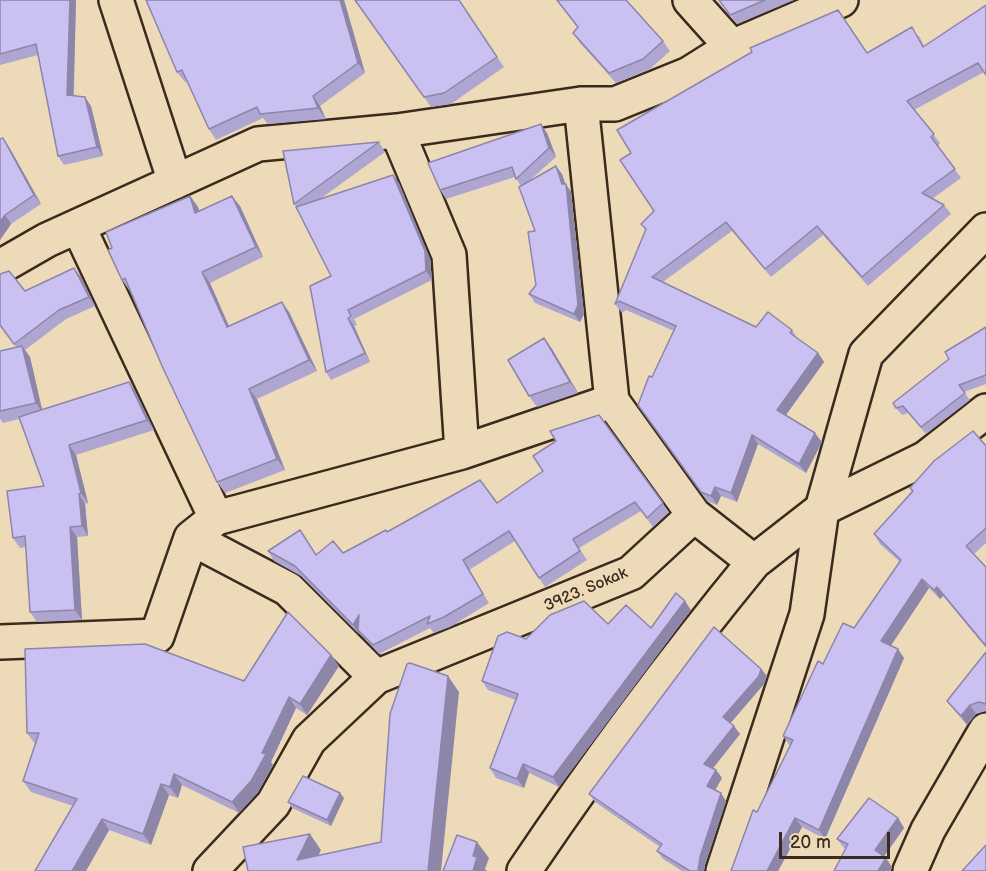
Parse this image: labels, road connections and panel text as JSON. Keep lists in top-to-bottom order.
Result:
{
  "streets": {
    "street": ["3923. Sokak"]
  },
  "scale_bar": "20 m"
}
